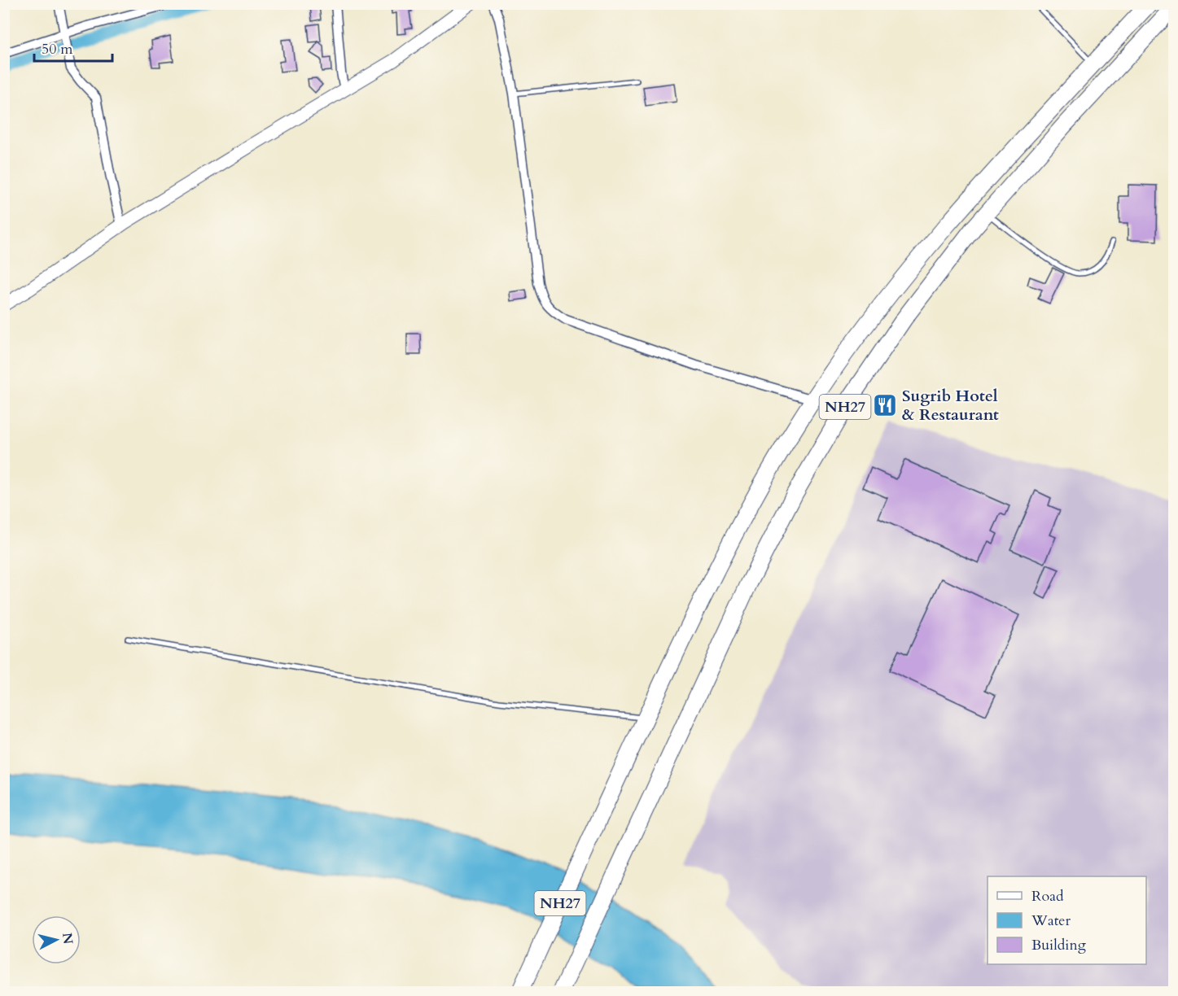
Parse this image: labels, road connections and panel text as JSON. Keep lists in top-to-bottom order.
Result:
{
  "streets": {
    "highway": ["NH27"]
  },
  "places": {
    "restaurant": ["Sugrib Hotel & Restaurant"]
  },
  "legend": ["Road", "Water", "Building"],
  "scale_bar": "50 m",
  "north": "right"
}
